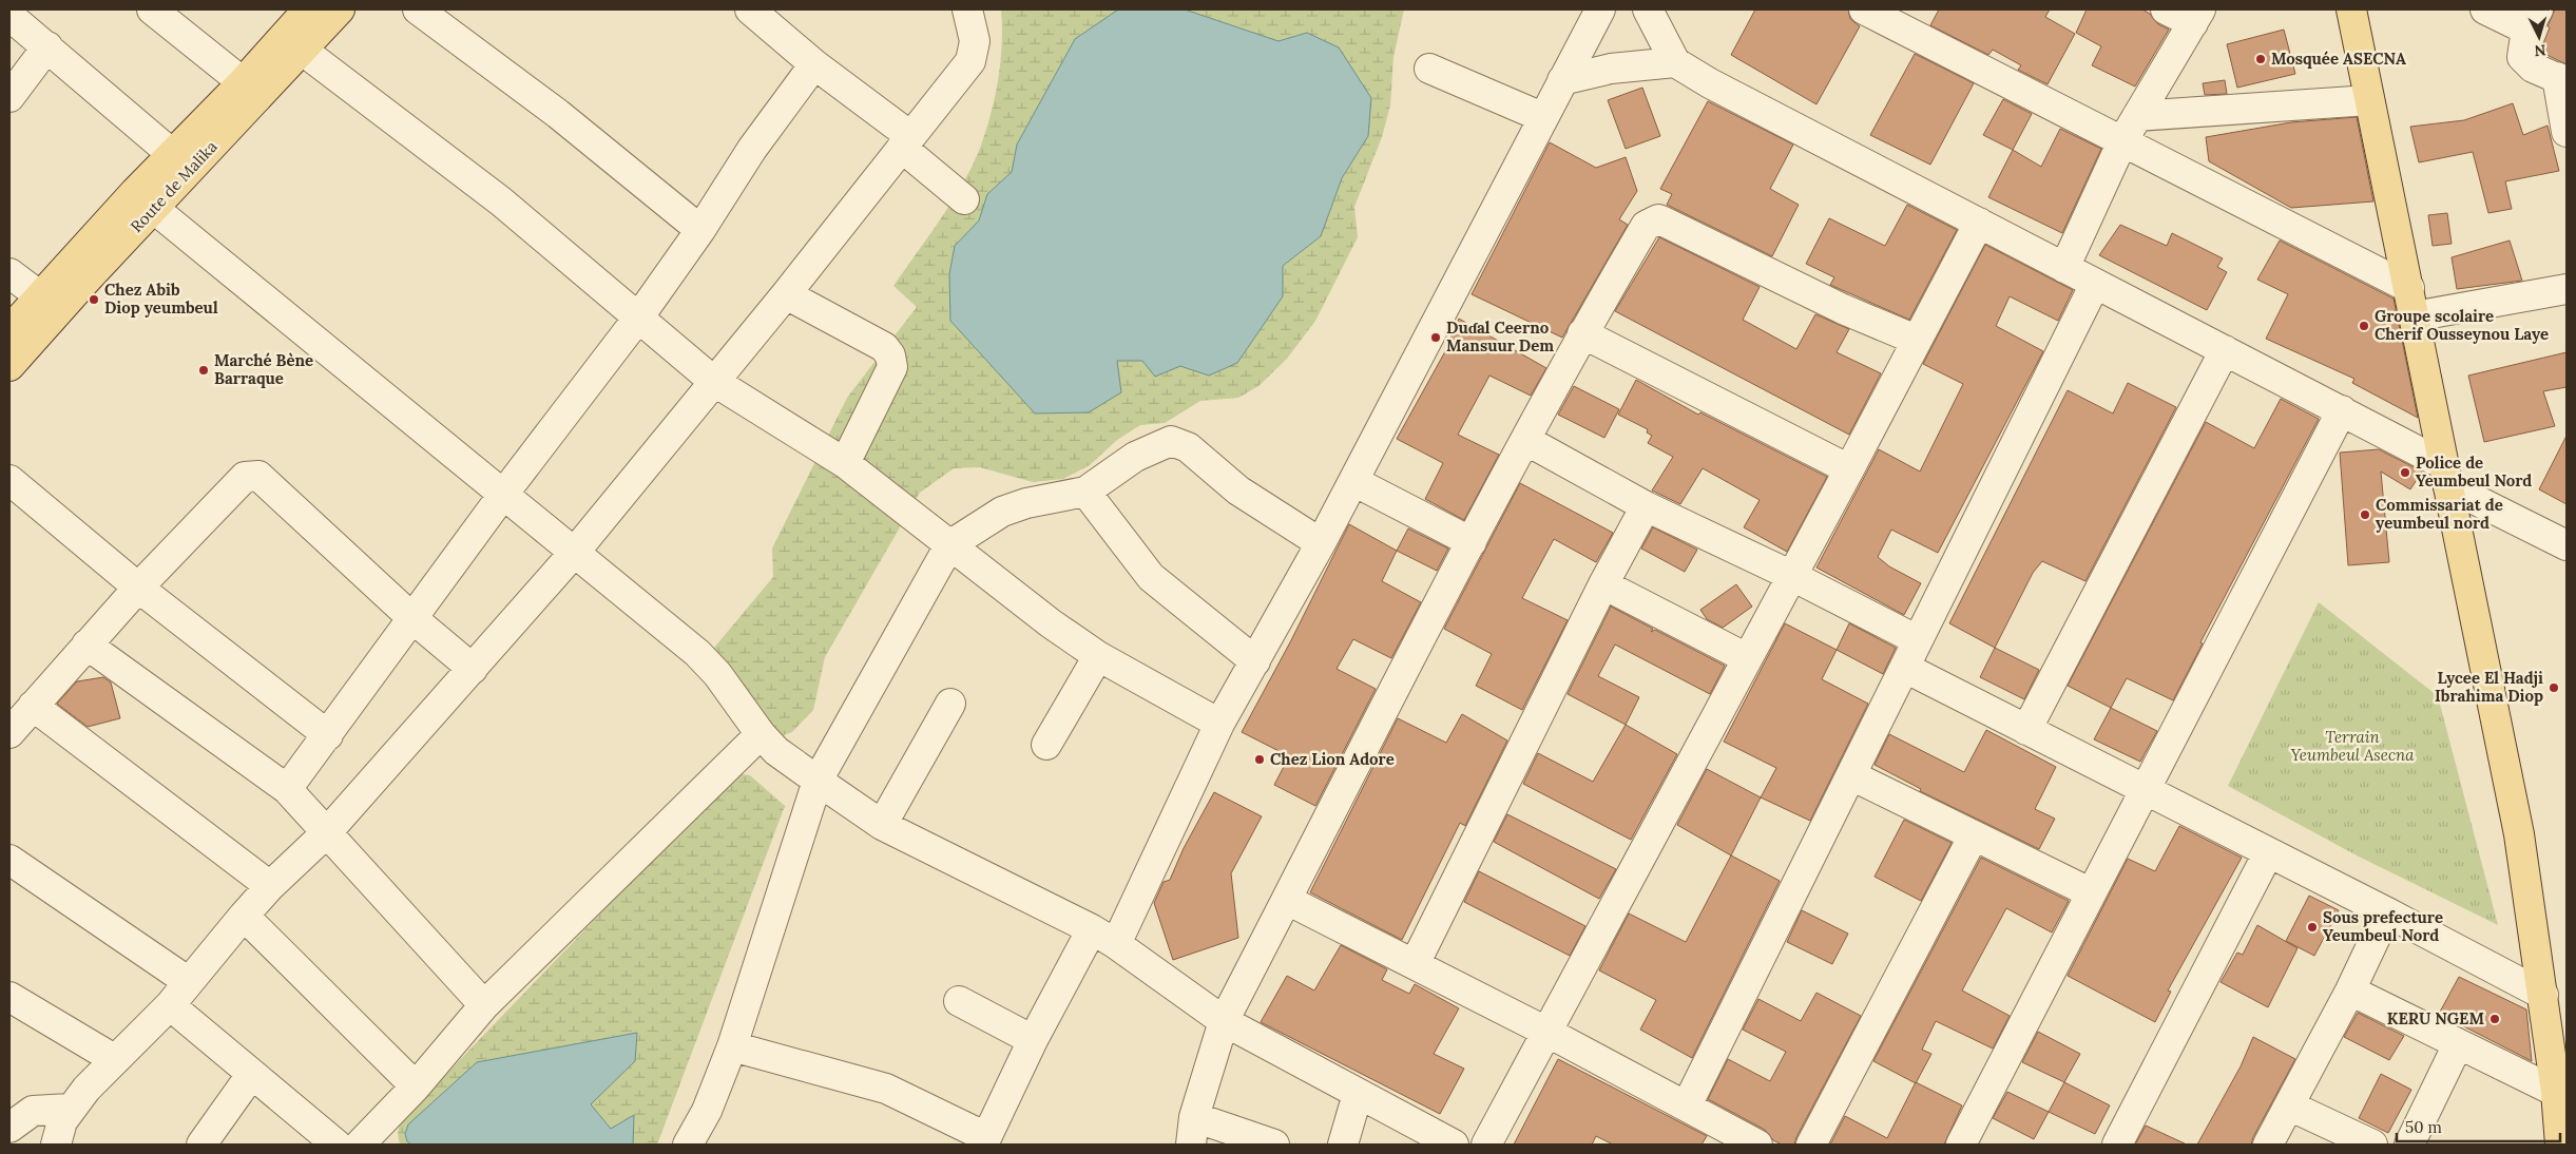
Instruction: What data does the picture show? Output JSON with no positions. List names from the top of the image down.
{
  "streets": {
    "main road": ["Route de Malika"]
  },
  "parks": ["Terrain Yeumbeul Asecna"],
  "places": [
    "Mosquée ASECNA",
    "Chez Abib Diop yeumbeul",
    "Groupe scolaire Cherif Ousseynou Laye",
    "Duɗal Ceerno Mansuur Dem",
    "Marché Bène Barraque",
    "Police de Yeumbeul Nord",
    "Commissariat de yeumbeul nord",
    "Lycee El Hadji Ibrahima Diop",
    "Chez Lion Adore",
    "Sous prefecture Yeumbeul Nord",
    "KERU NGEM"
  ],
  "scale_bar": "50 m",
  "north": "bottom"
}
